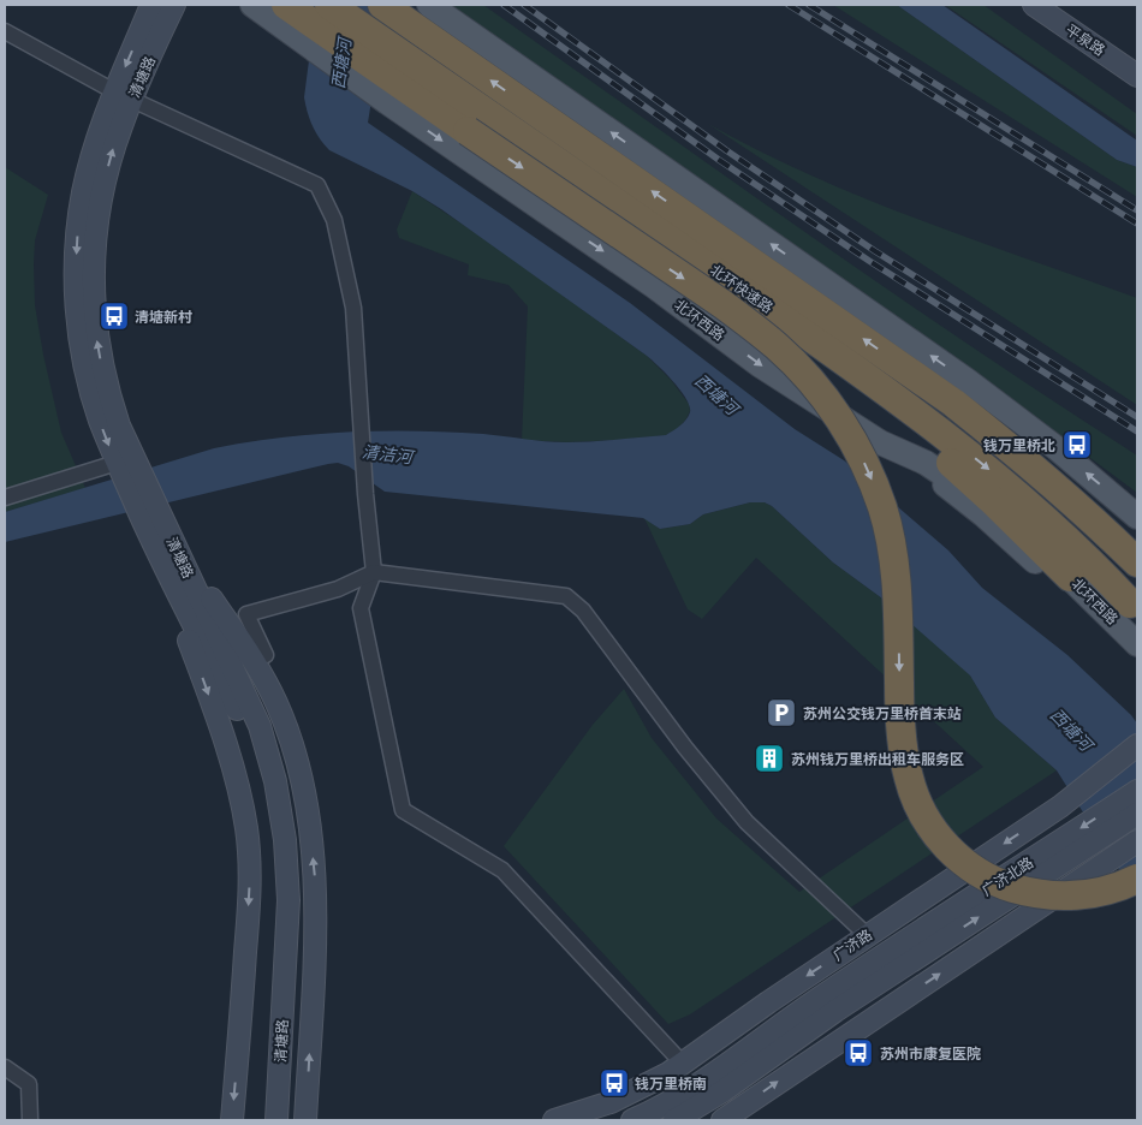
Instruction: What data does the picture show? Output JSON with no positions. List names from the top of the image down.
{
  "streets": {
    "highway": ["北环快速路"],
    "main road": [
      "平泉路",
      "清塘路",
      "北环西路",
      "广济北路",
      "广济路"
    ]
  },
  "crossings": [
    ["北环快速路", "北环西路"],
    ["广济北路", "广济路"]
  ],
  "water": ["西塘河", "清洁河"],
  "places": {
    "bus stop": [
      "清塘新村",
      "钱万里桥北",
      "苏州市康复医院",
      "钱万里桥南"
    ],
    "parking": ["苏州公交钱万里桥首末站"],
    "building": ["苏州钱万里桥出租车服务区"]
  }
}
